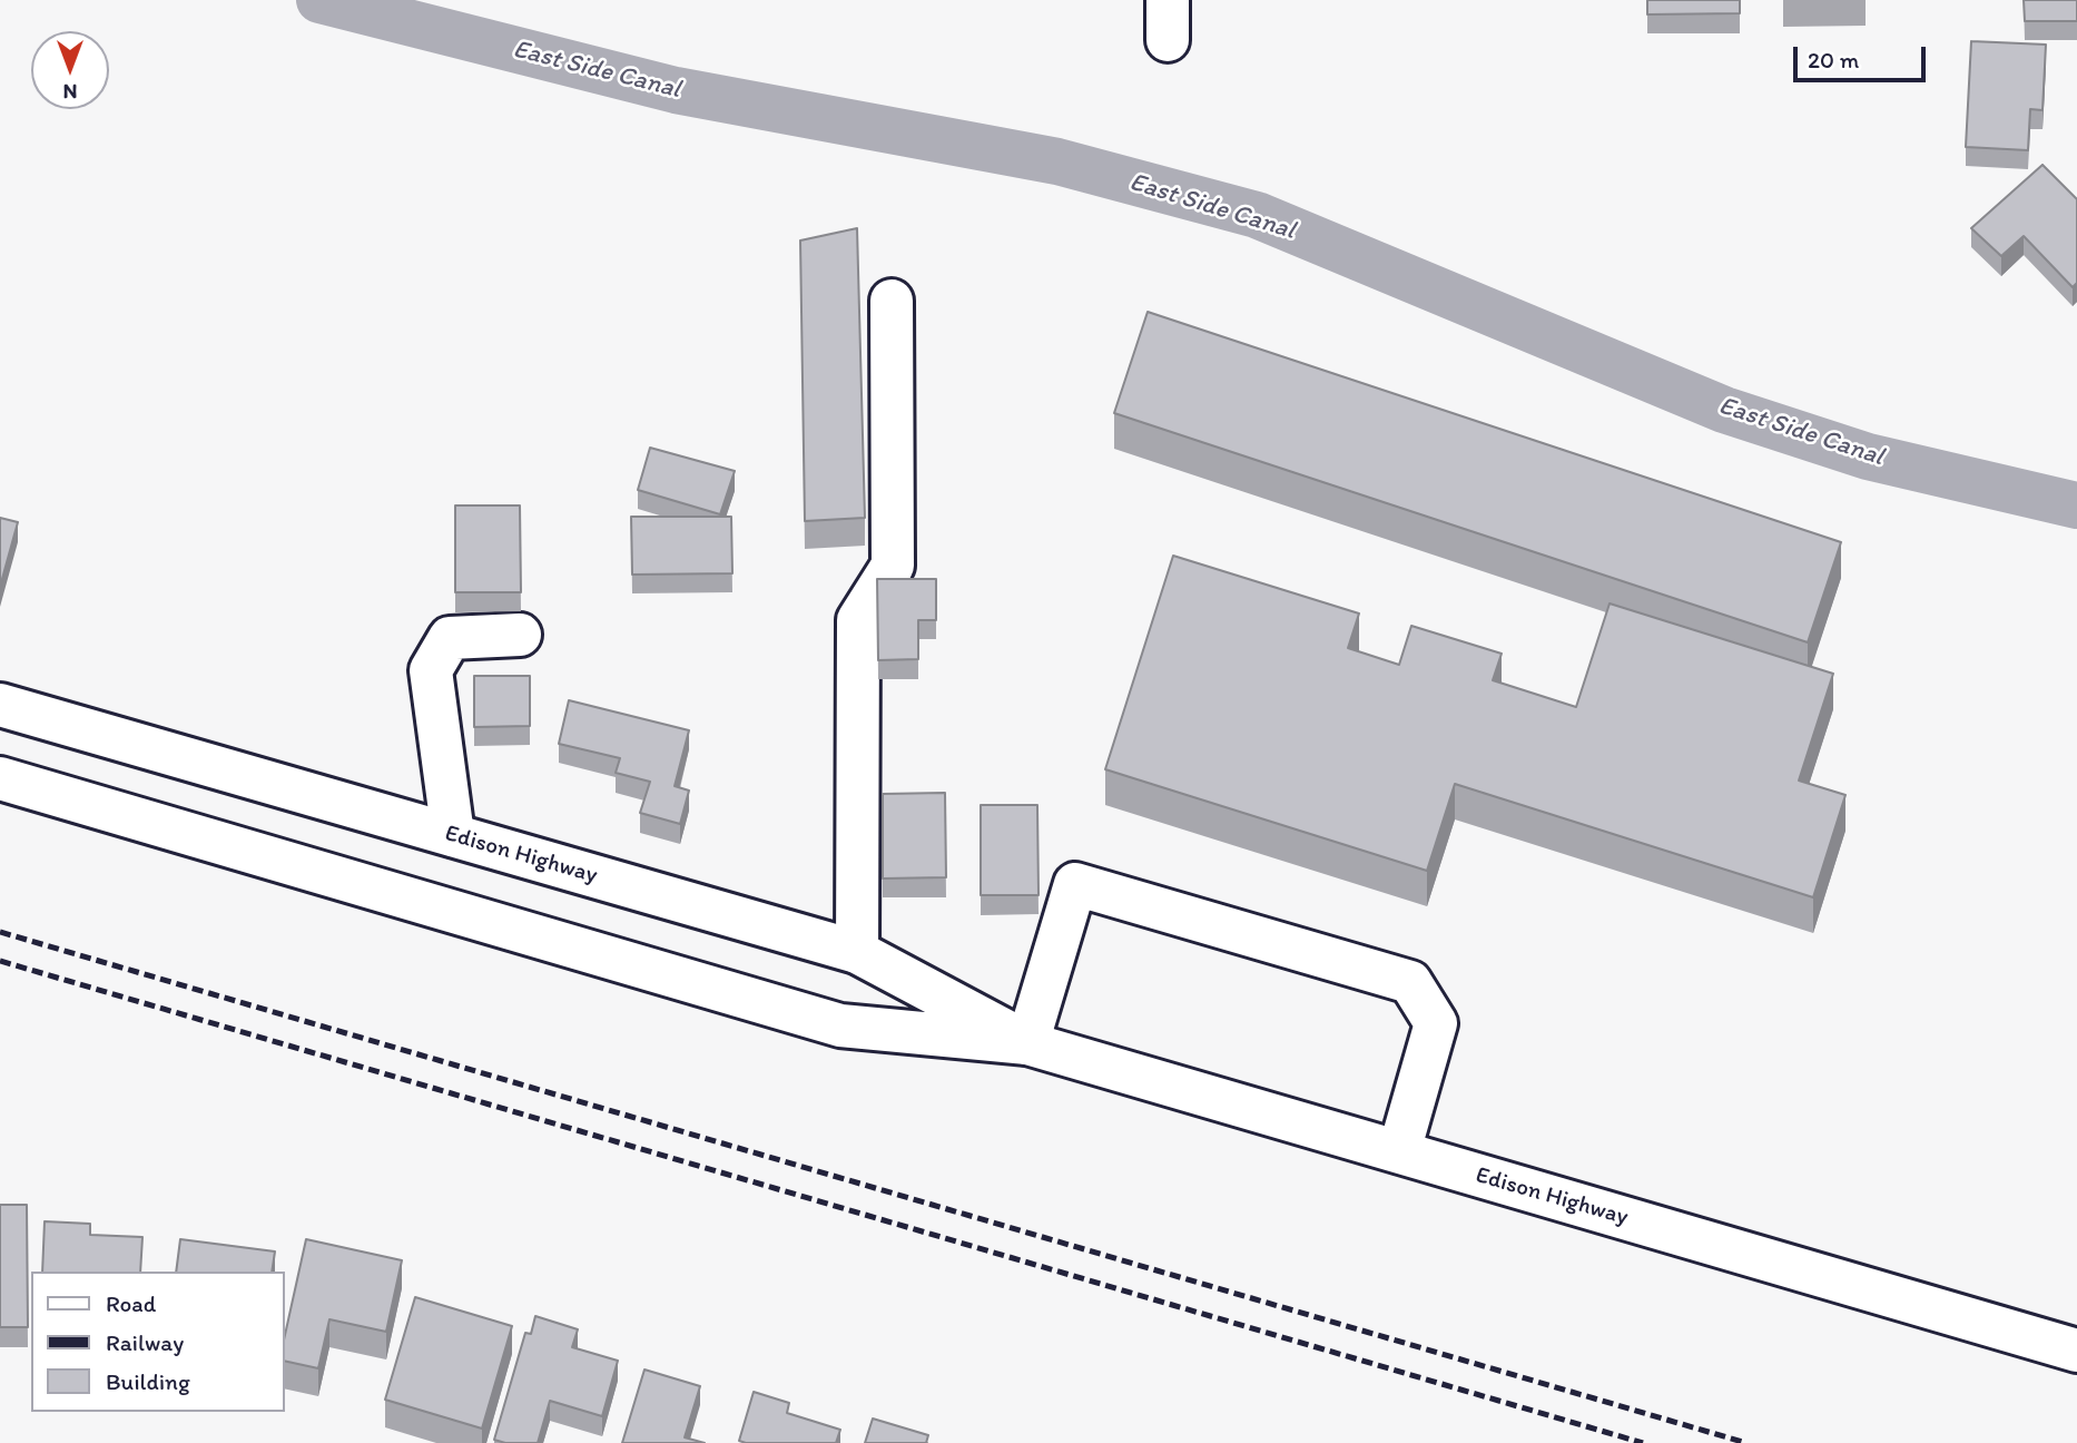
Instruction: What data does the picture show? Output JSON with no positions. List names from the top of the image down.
{
  "streets": {
    "main road": ["Edison Highway"]
  },
  "water": ["East Side Canal"],
  "legend": ["Road", "Railway", "Building"],
  "scale_bar": "20 m",
  "north": "bottom"
}
